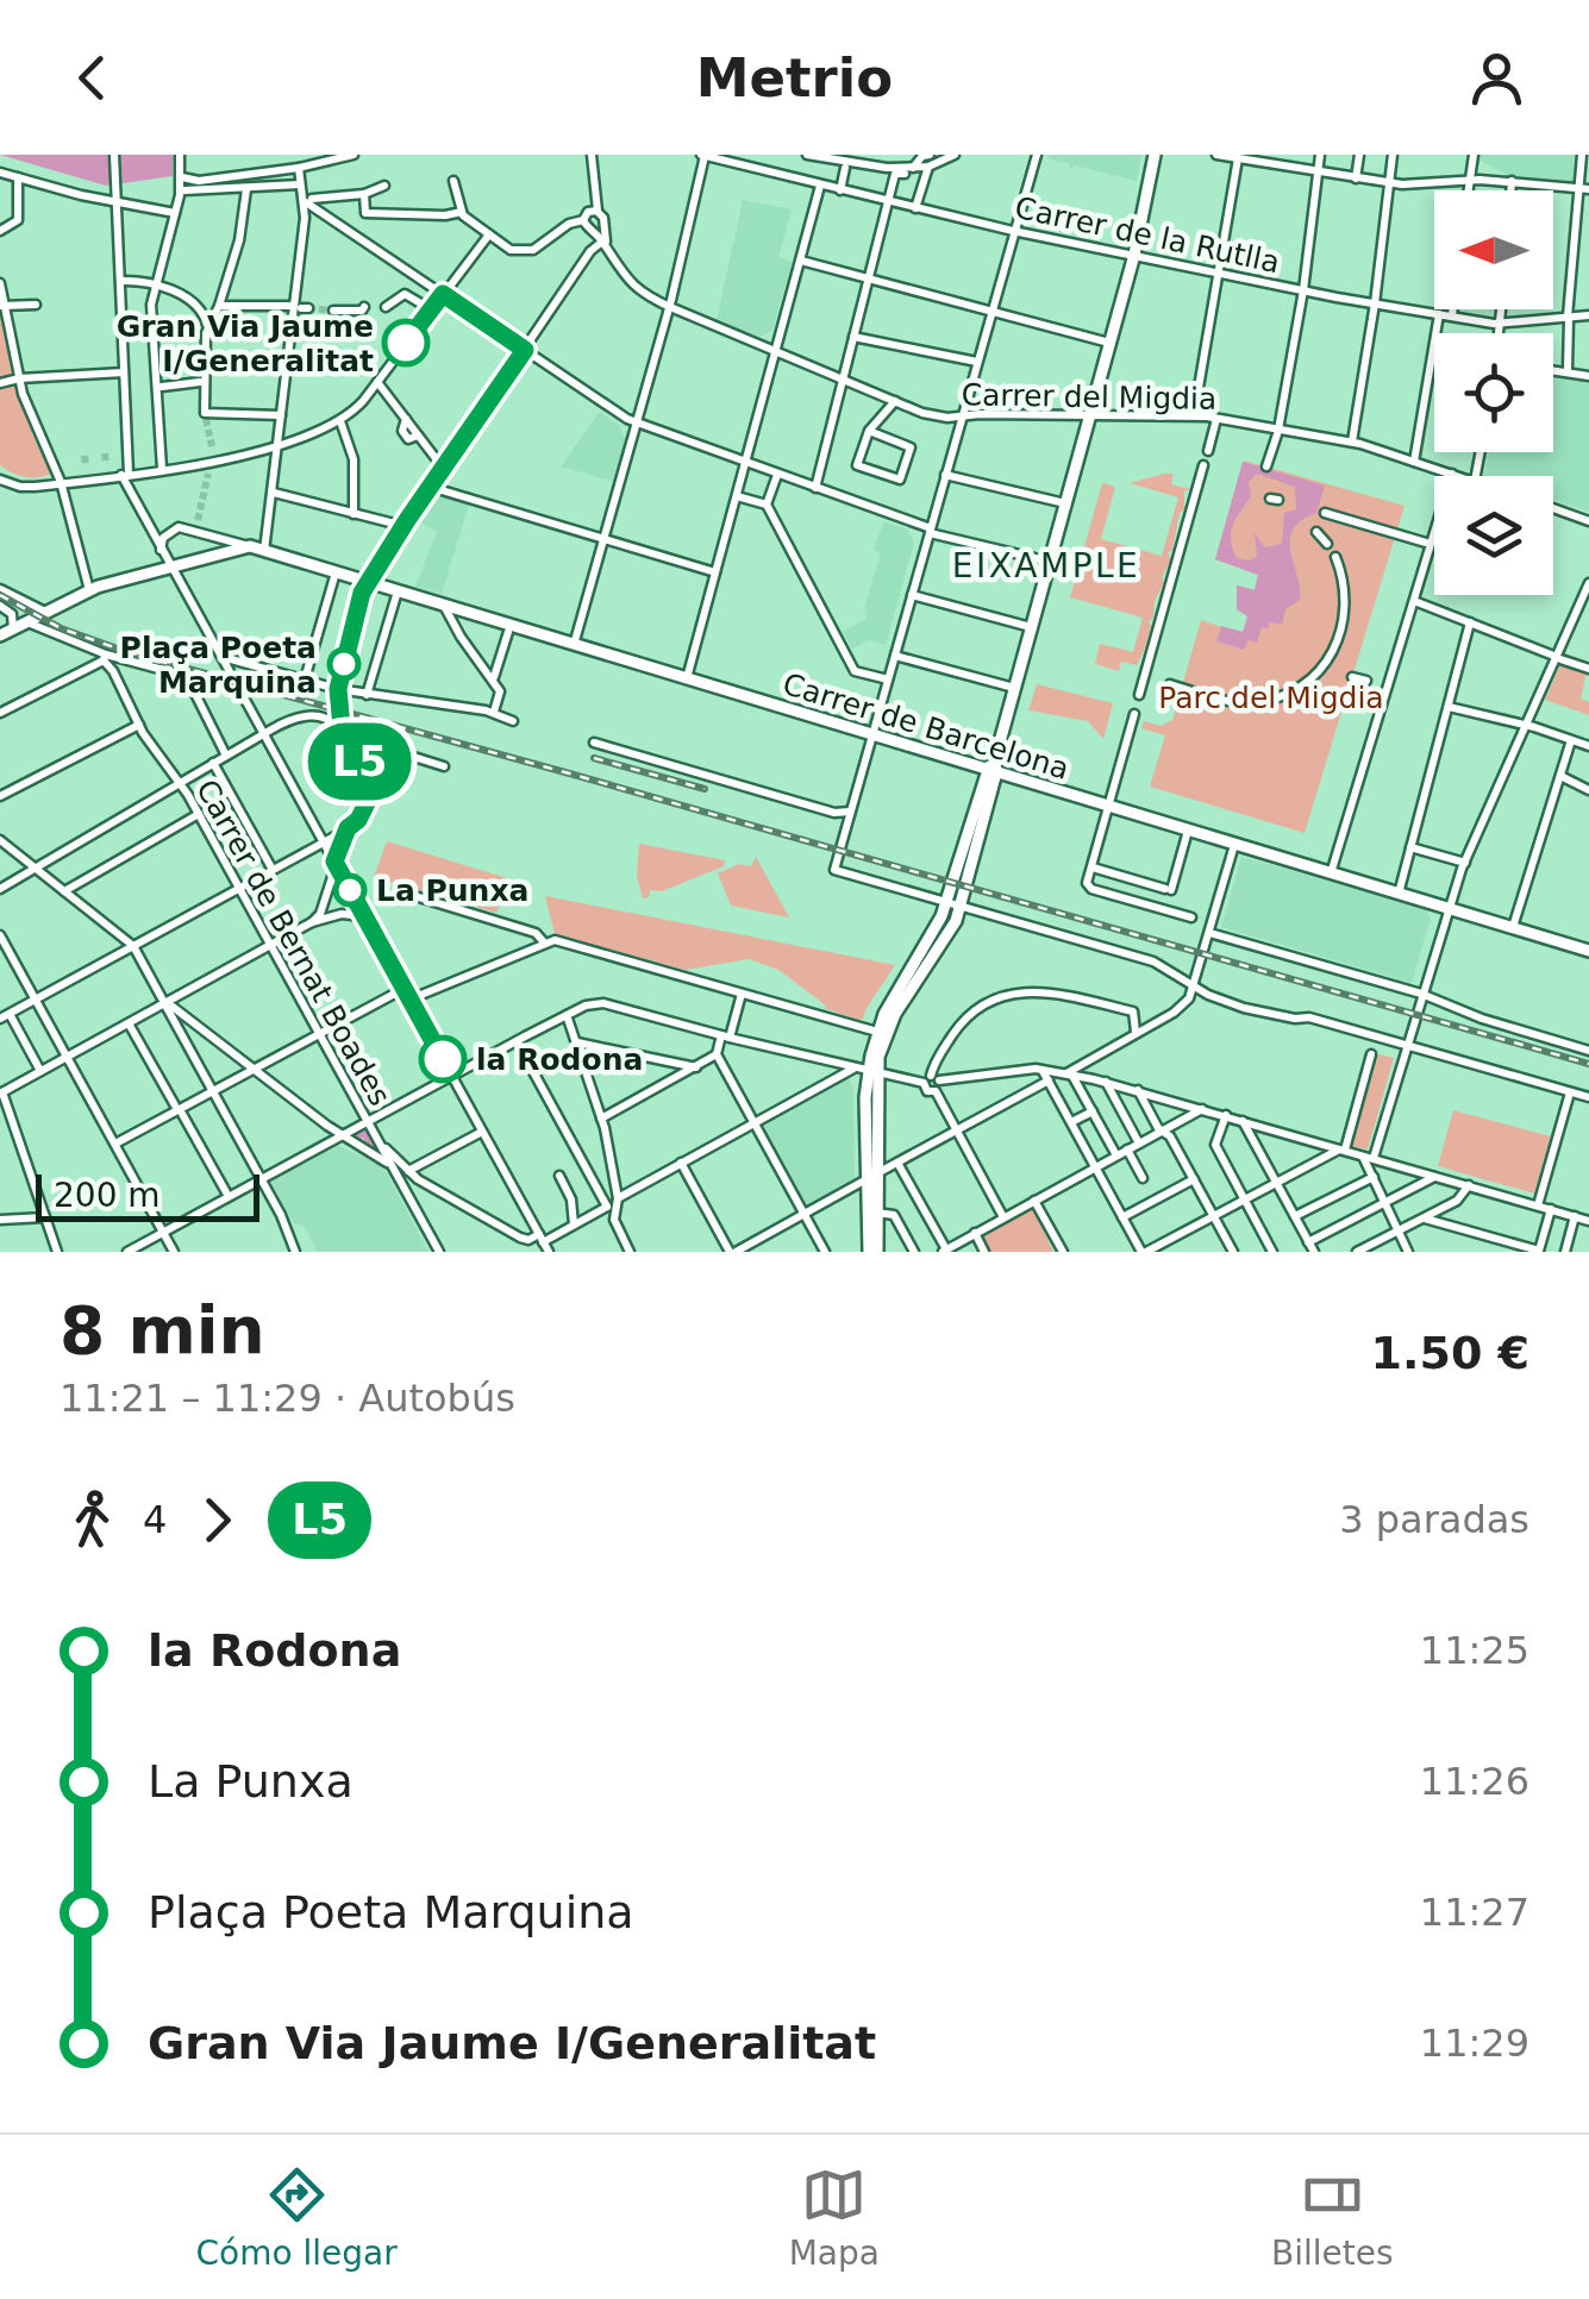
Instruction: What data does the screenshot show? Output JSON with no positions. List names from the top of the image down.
{
  "streets": {
    "main road": ["Carrer de Barcelona"],
    "street": ["Carrer de la Rutlla", "Carrer del Migdia", "Carrer de Bernat Boades"]
  },
  "districts": ["EIXAMPLE"],
  "parks": ["Parc del Migdia"],
  "places": [
    "Gran Via Jaume I/Generalitat",
    "Plaça Poeta Marquina",
    "La Punxa",
    "la Rodona"
  ],
  "lines": ["bus line L5"],
  "scale_bar": "200 m",
  "north": "left",
  "page": {
    "header": "Metrio",
    "on_map": "L5",
    "scale": "200 m",
    "heading": ["8 min", "11:21 – 11:29 · Autobús", "1.50 €"],
    "legs": ["4", "L5", "3 paradas"],
    "list": [
      {
        "name": "la Rodona",
        "value": "11:25"
      },
      {
        "name": "La Punxa",
        "value": "11:26"
      },
      {
        "name": "Plaça Poeta Marquina",
        "value": "11:27"
      },
      {
        "name": "Gran Via Jaume I/Generalitat",
        "value": "11:29"
      }
    ],
    "tabs": ["Cómo llegar", "Mapa", "Billetes"]
  }
}
